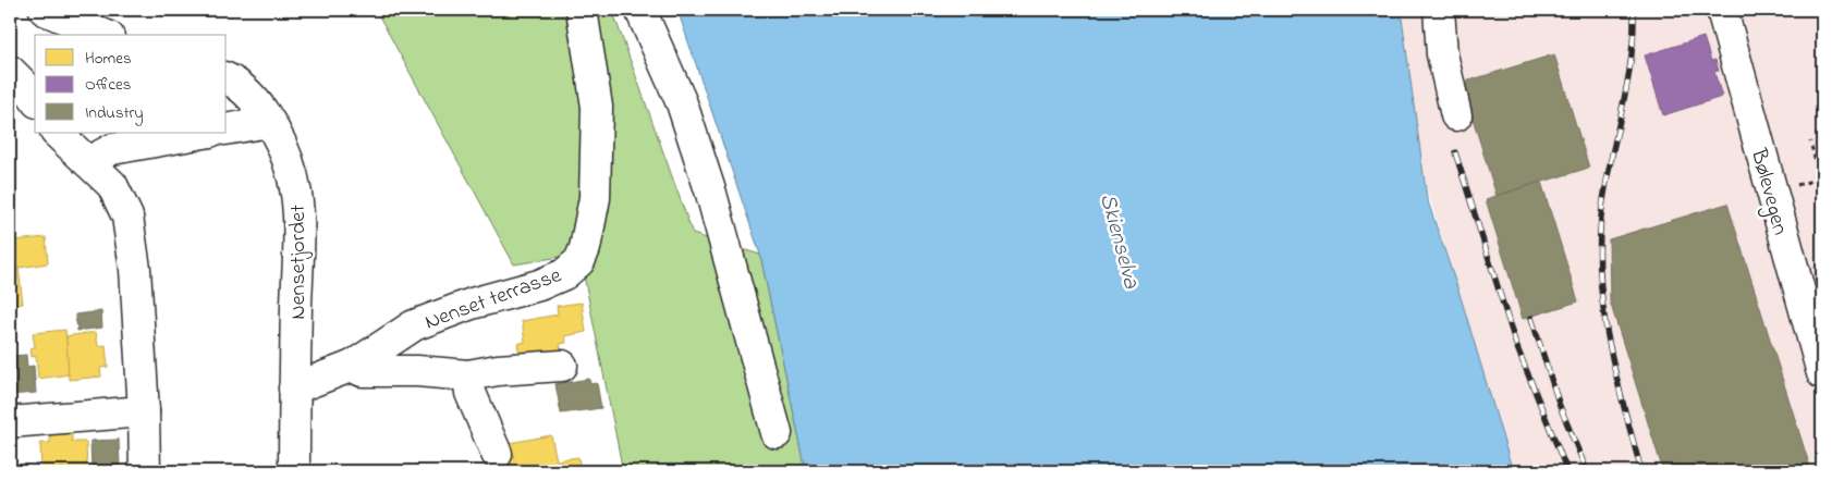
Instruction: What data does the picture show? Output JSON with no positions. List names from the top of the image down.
{
  "streets": {
    "street": ["Bølevegen", "Nensetjordet", "Nenset terrasse"]
  },
  "crossings": [
    ["Nensetjordet", "Nenset terrasse"]
  ],
  "water": ["Skienselva"],
  "legend": ["Homes", "Offices", "Industry"]
}
